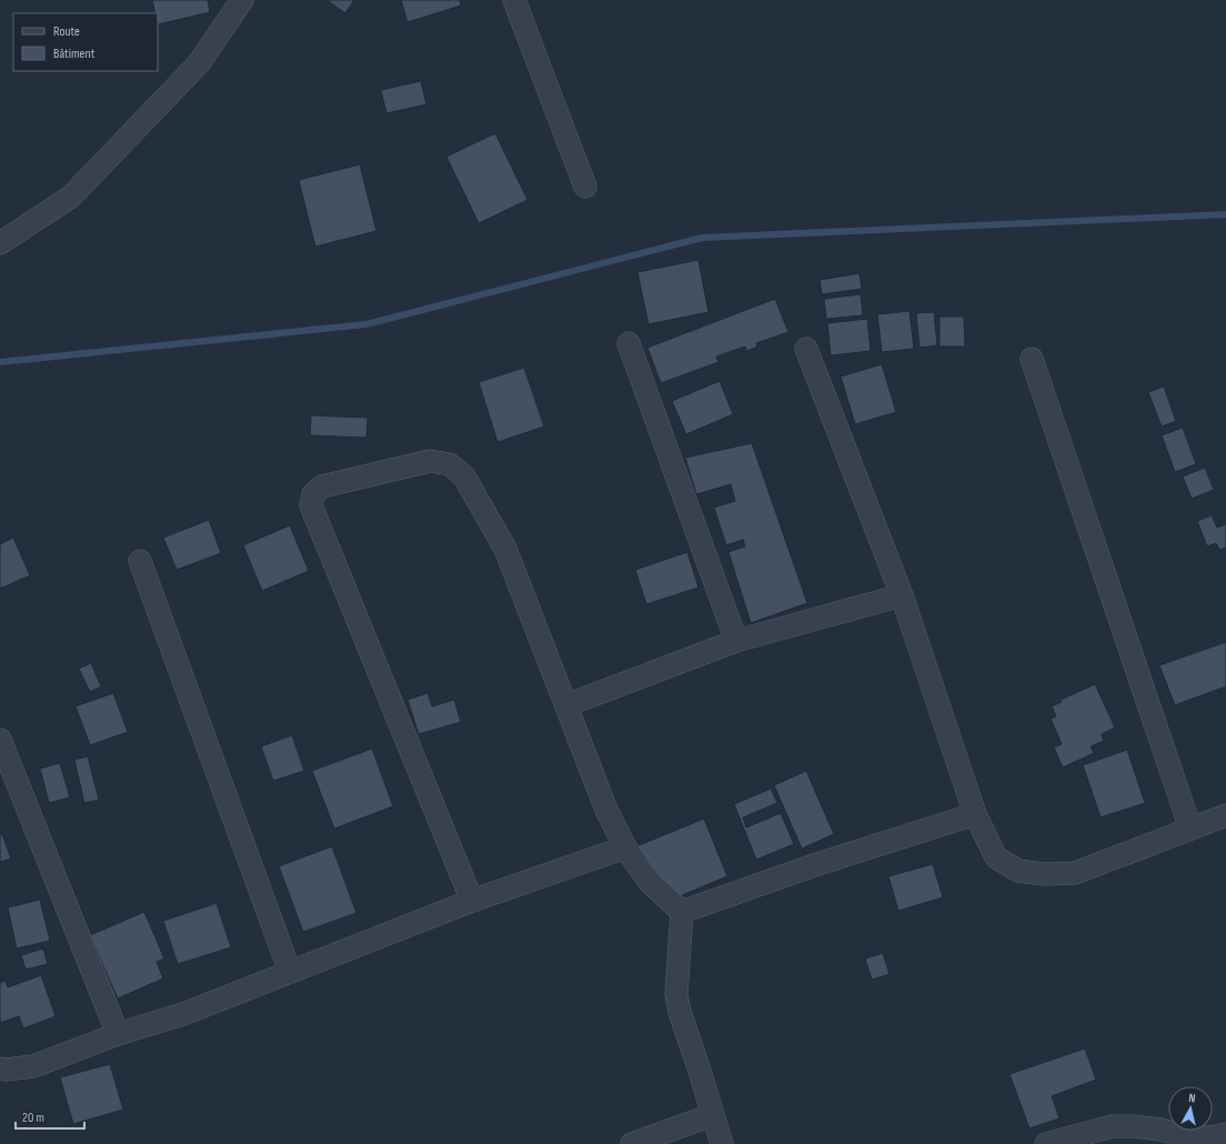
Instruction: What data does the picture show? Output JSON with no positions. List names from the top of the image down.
{
  "legend": ["Route", "Bâtiment"],
  "scale_bar": "20 m",
  "north": "top"
}
